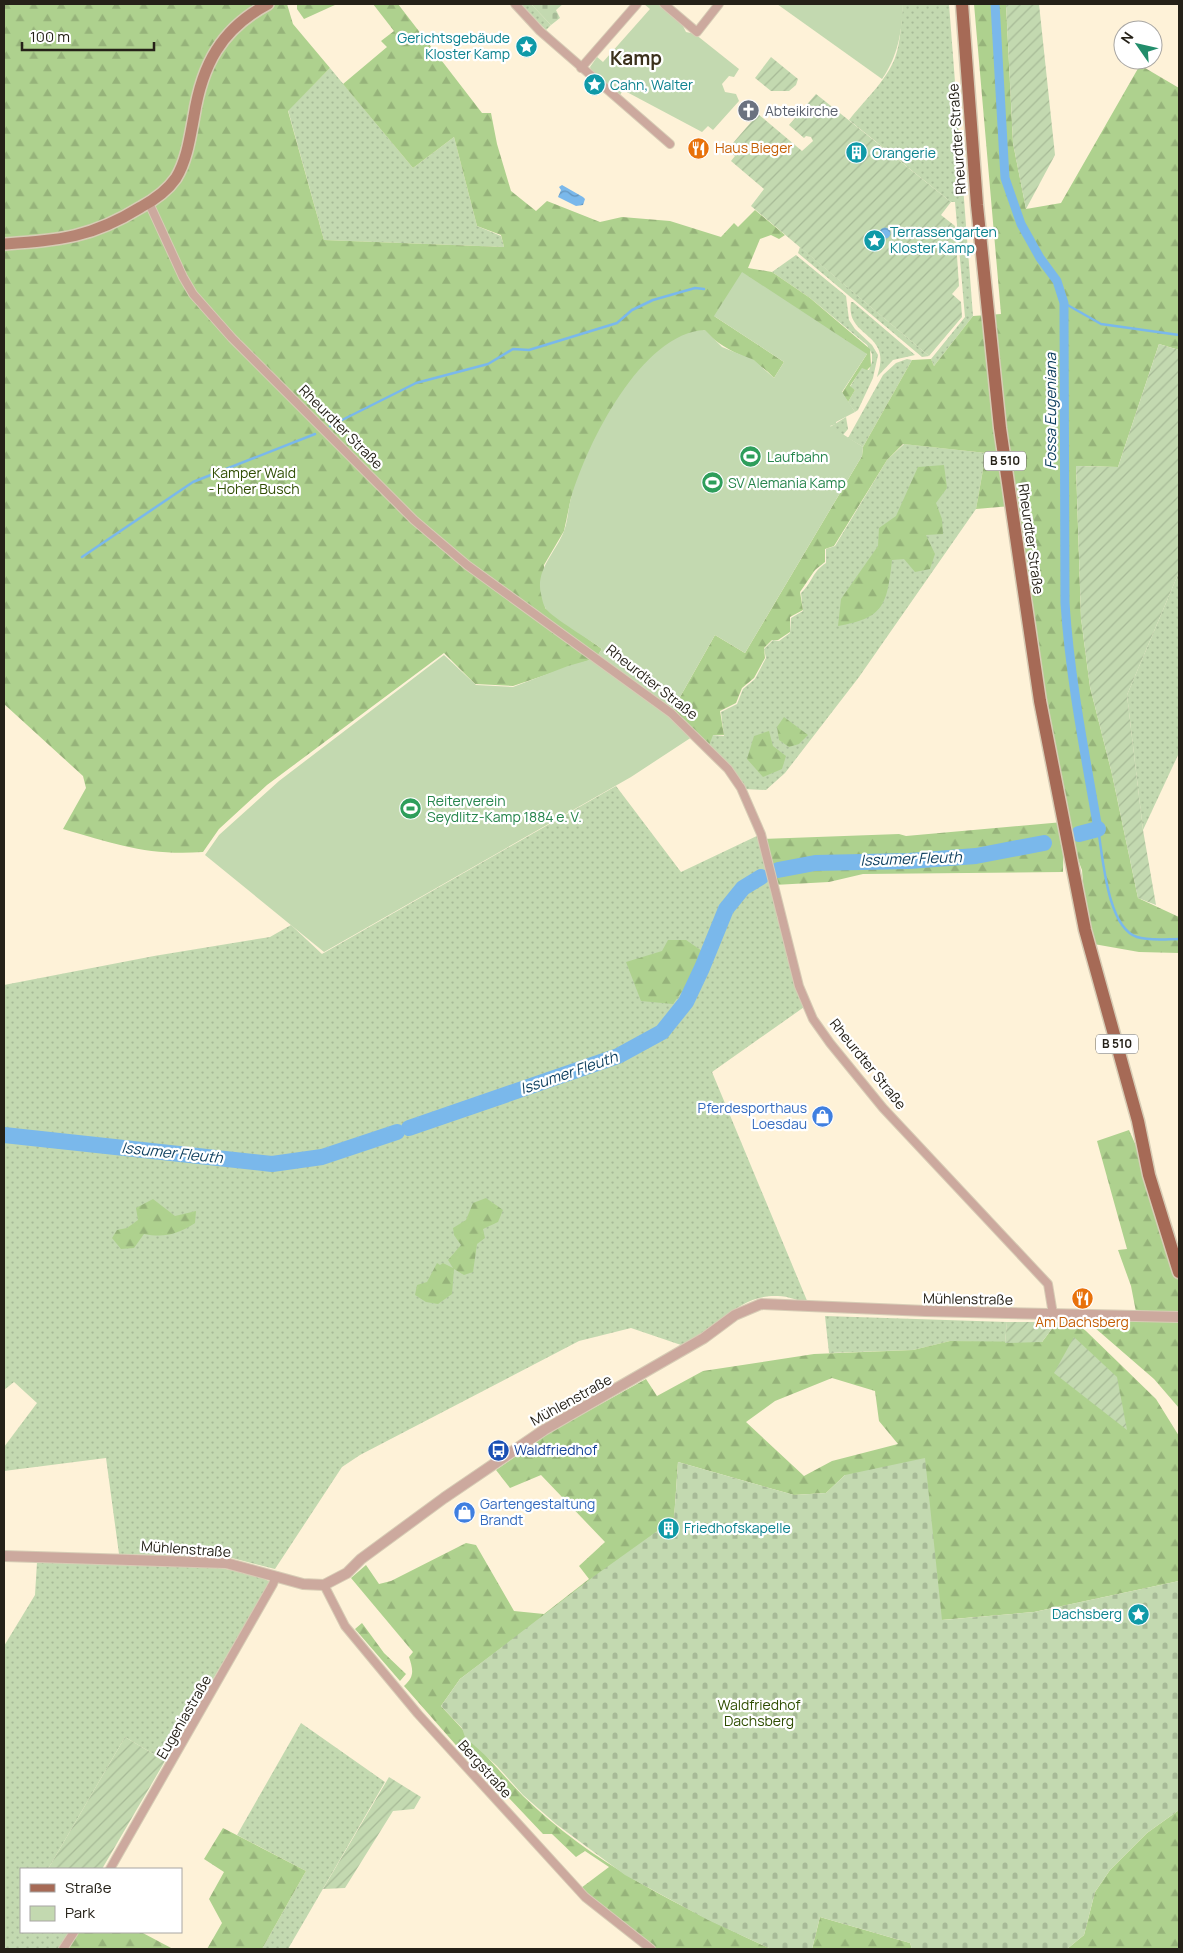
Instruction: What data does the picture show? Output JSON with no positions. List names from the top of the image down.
{
  "streets": {
    "main road": ["Rheurdter Straße", "B 510"],
    "street": ["Mühlenstraße", "Eugeniastraße", "Bergstraße"]
  },
  "crossings": [
    ["Rheurdter Straße", "Mühlenstraße"],
    ["Mühlenstraße", "Eugeniastraße"],
    ["Mühlenstraße", "Bergstraße"]
  ],
  "districts": ["Kamp"],
  "water": ["Fossa Eugeniana", "Issumer Fleuth"],
  "parks": ["Kamper Wald - Hoher Busch", "Waldfriedhof Dachsberg"],
  "places": {
    "place": [
      "Gerichtsgebäude Kloster Kamp",
      "Cahn, Walter",
      "Terrassengarten Kloster Kamp",
      "Dachsberg"
    ],
    "church": ["Abteikirche"],
    "restaurant": ["Haus Bieger", "Am Dachsberg"],
    "building": ["Orangerie", "Friedhofskapelle"],
    "sports": ["Laufbahn", "SV Alemania Kamp", "Reiterverein Seydlitz-Kamp 1884 e. V."],
    "shop": ["Pferdesporthaus Loesdau", "Gartengestaltung Brandt"],
    "bus stop": ["Waldfriedhof"]
  },
  "legend": ["Straße", "Park"],
  "scale_bar": "100 m",
  "north": "top left"
}
